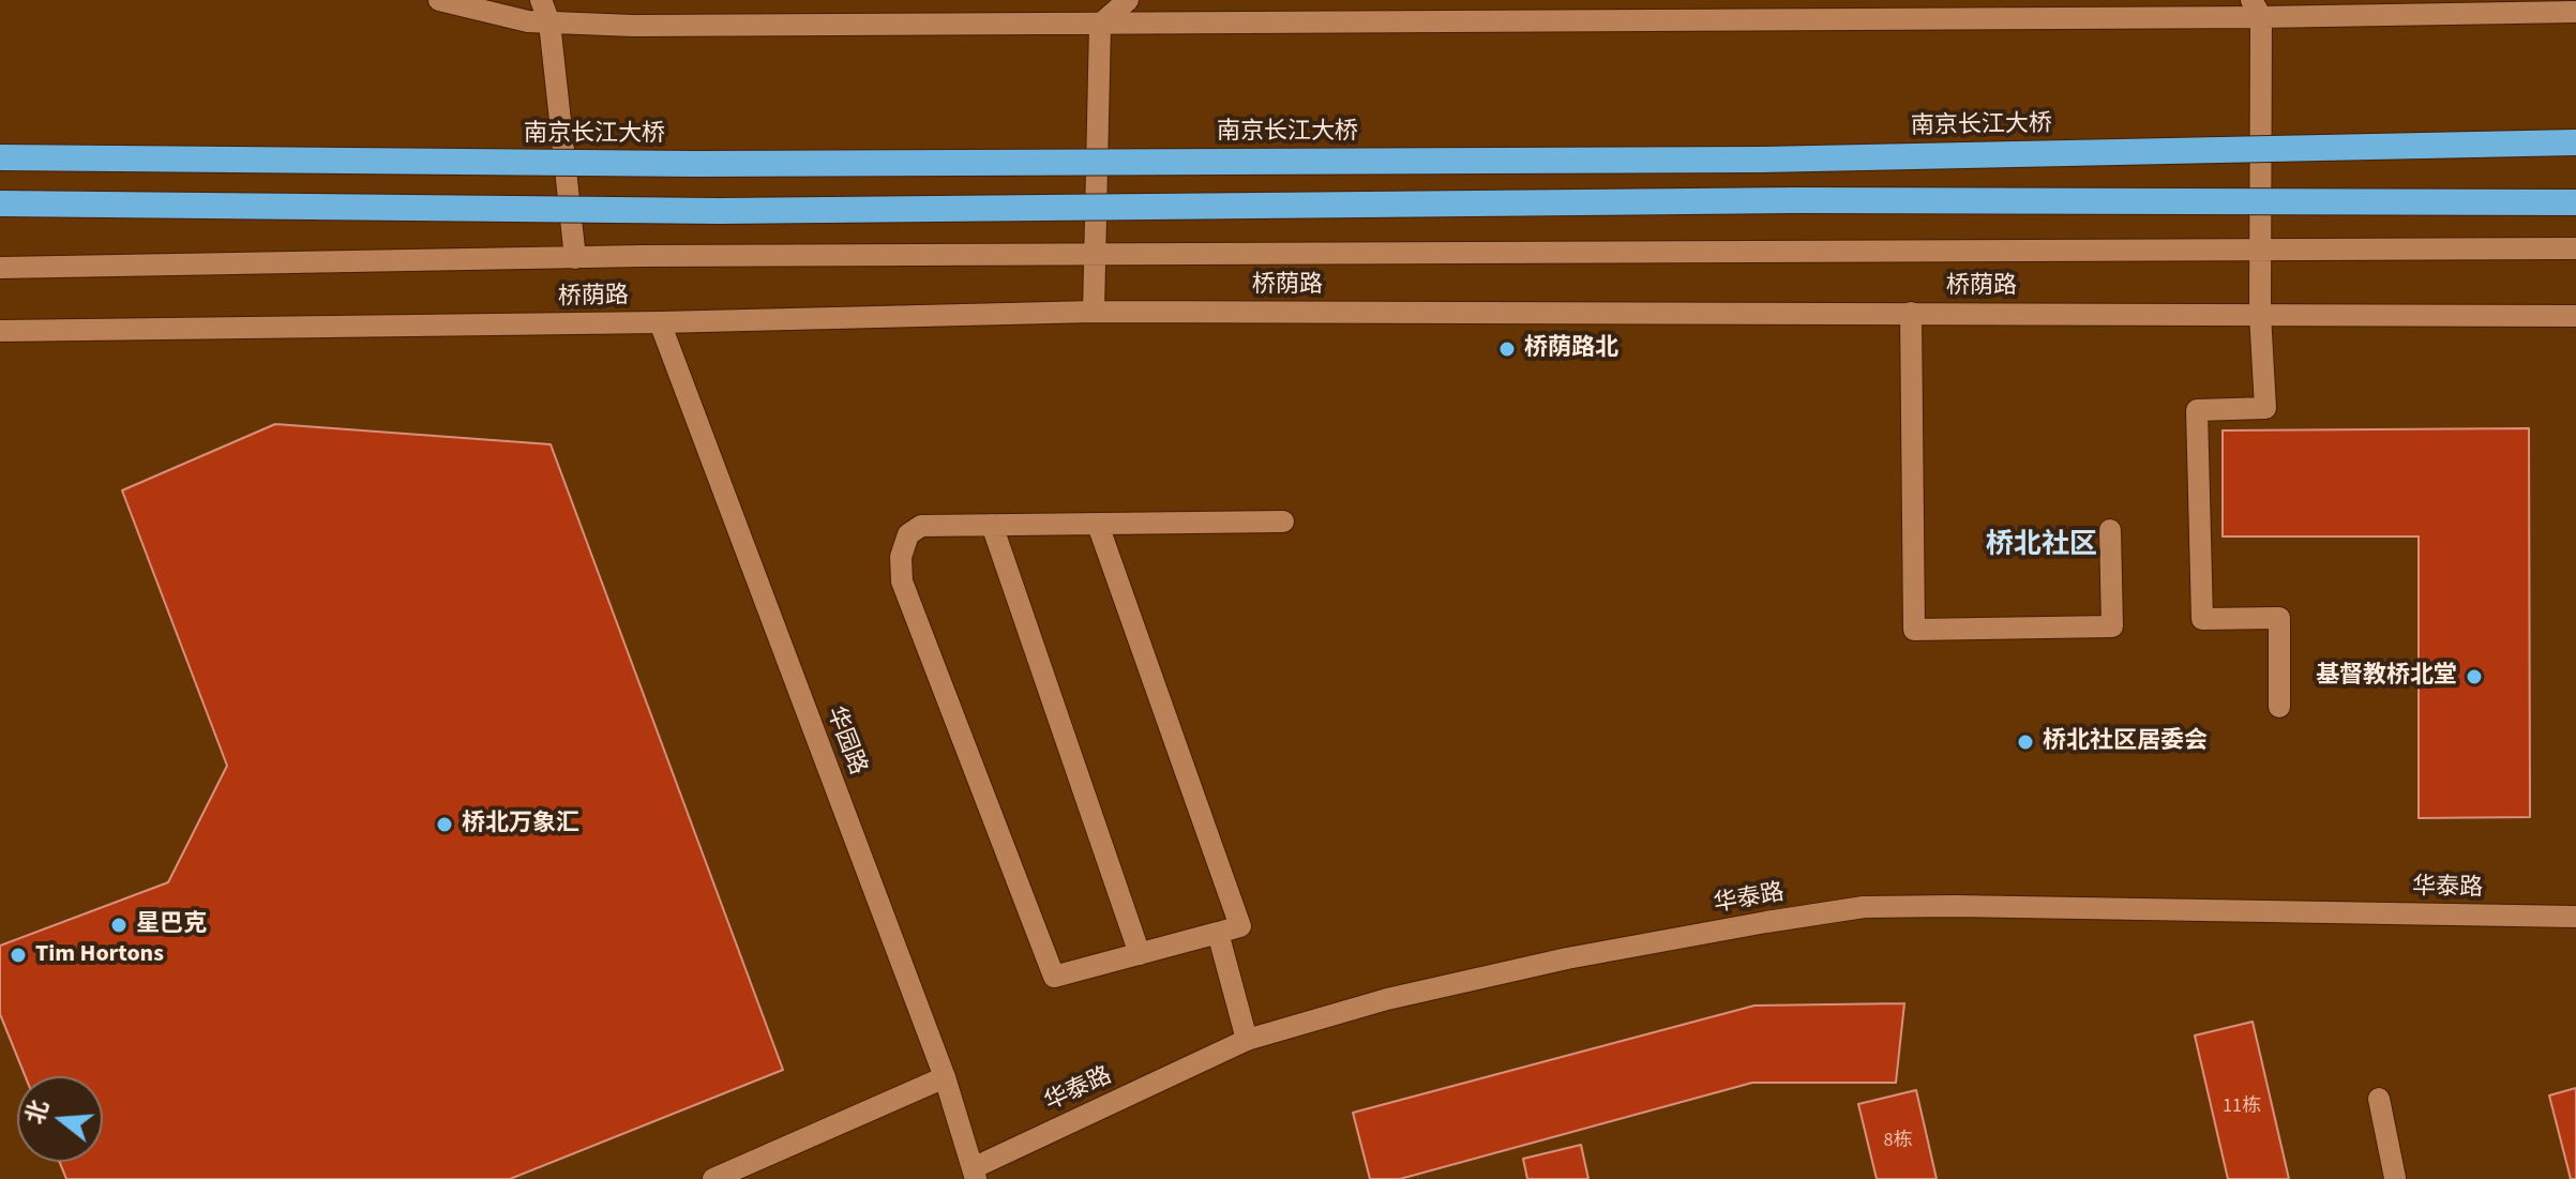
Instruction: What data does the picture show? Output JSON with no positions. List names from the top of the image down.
{
  "streets": {
    "highway": ["南京长江大桥"],
    "street": ["桥荫路", "华园路", "华泰路"]
  },
  "crossings": [
    ["桥荫路", "华园路"],
    ["华园路", "华泰路"]
  ],
  "districts": ["桥北社区"],
  "places": [
    "桥荫路北",
    "基督教桥北堂",
    "桥北社区居委会",
    "桥北万象汇",
    "星巴克",
    "Tim Hortons"
  ],
  "house_numbers": ["11栋", "8栋"],
  "north": "left"
}
